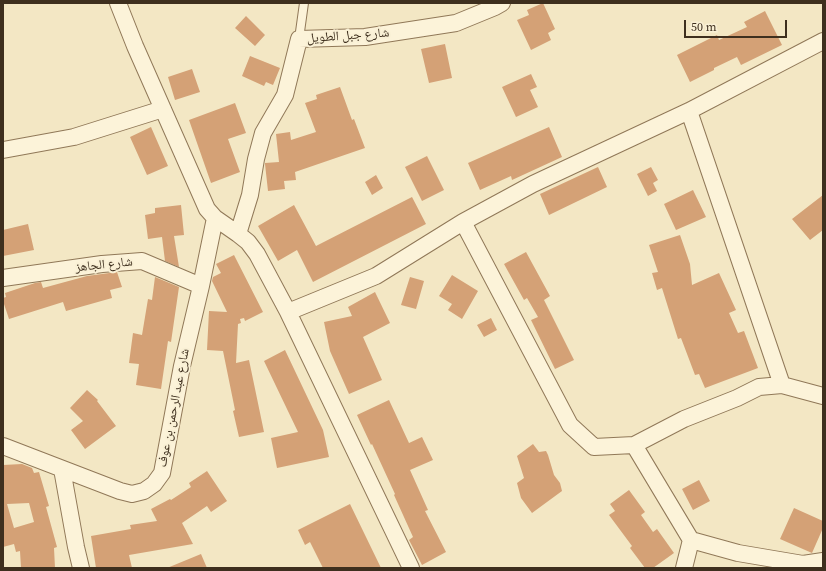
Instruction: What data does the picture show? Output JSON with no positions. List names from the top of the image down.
{
  "streets": {
    "street": ["شارع جبل الطويل", "شارع الجاهز", "شارع عبد الرحمن بن عوف"]
  },
  "crossings": [
    ["شارع الجاهز", "شارع عبد الرحمن بن عوف"]
  ],
  "scale_bar": "50 m"
}
